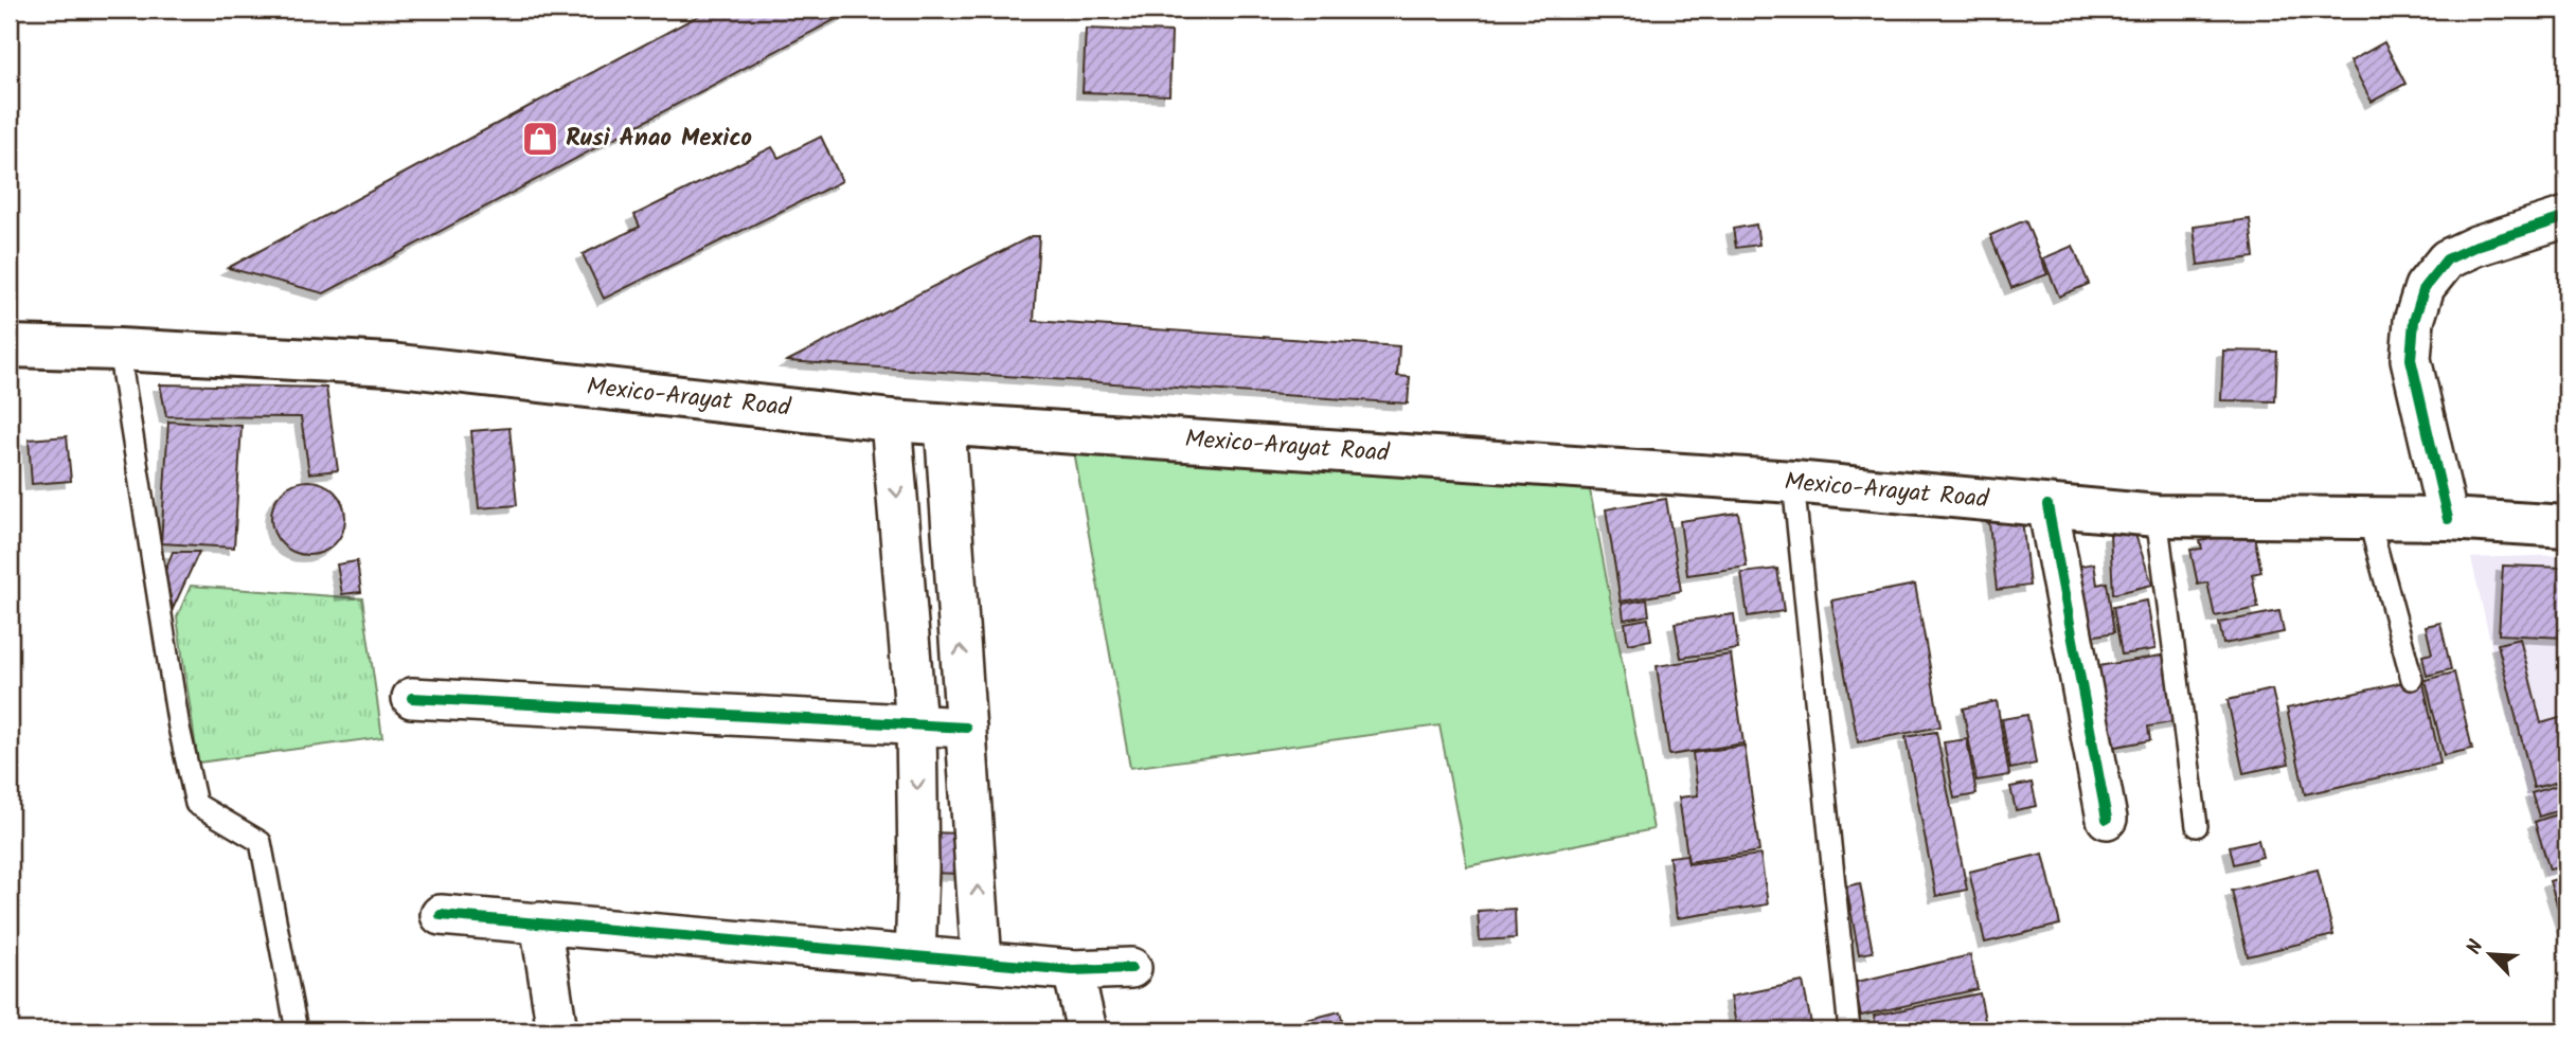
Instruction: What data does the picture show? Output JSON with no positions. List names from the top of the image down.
{
  "streets": {
    "main road": ["Mexico-Arayat Road"]
  },
  "places": {
    "shop": ["Rusi Anao Mexico"]
  },
  "north": "top left"
}
